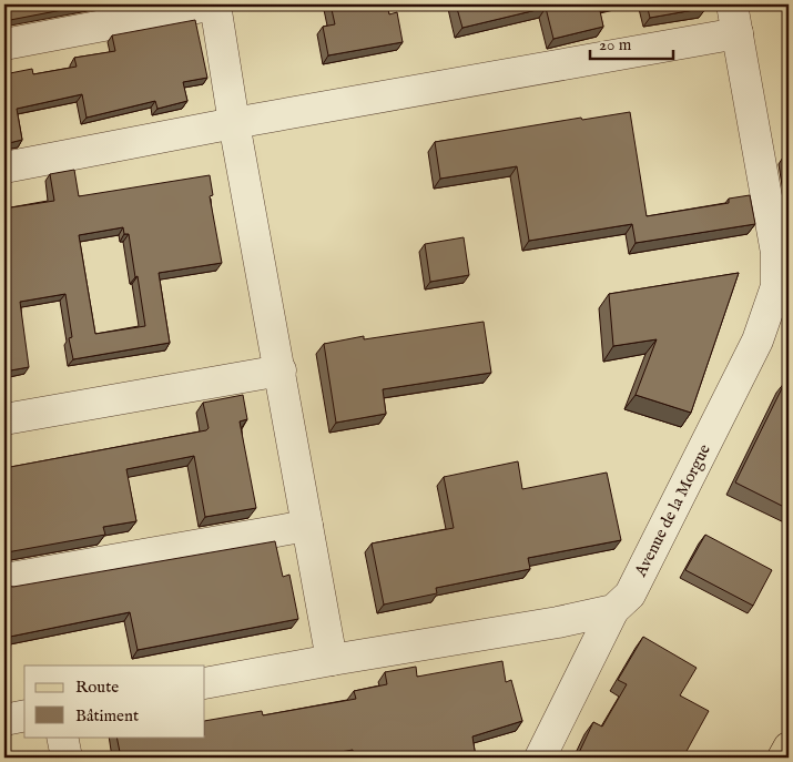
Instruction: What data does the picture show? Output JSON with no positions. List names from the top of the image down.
{
  "streets": {
    "street": ["Avenue de la Morgue"]
  },
  "legend": ["Route", "Bâtiment"],
  "scale_bar": "20 m"
}
